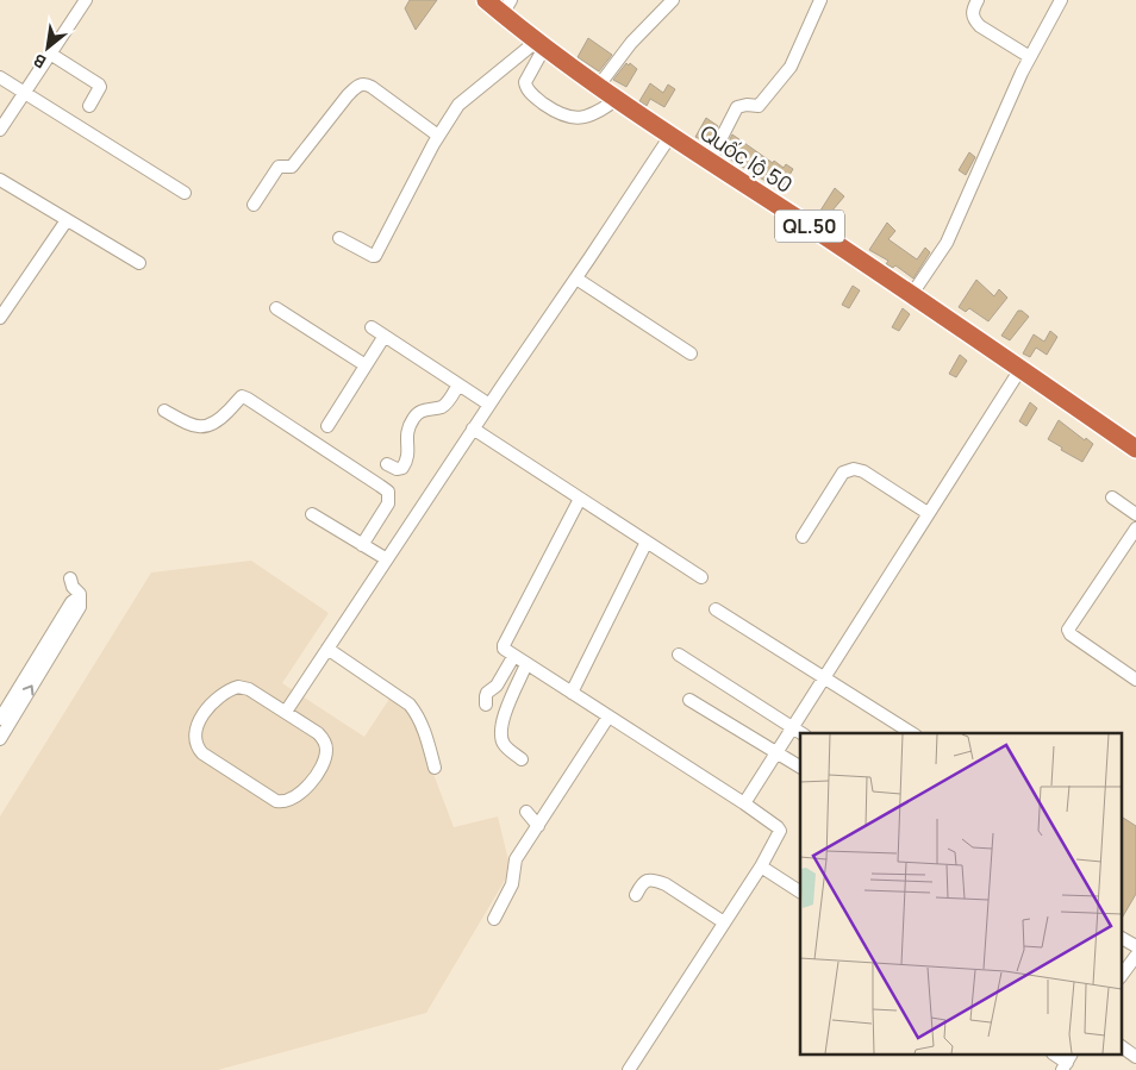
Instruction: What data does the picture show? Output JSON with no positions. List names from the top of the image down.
{
  "streets": {
    "highway": ["Quốc lộ 50", "QL.50"]
  },
  "north": "bottom left"
}
